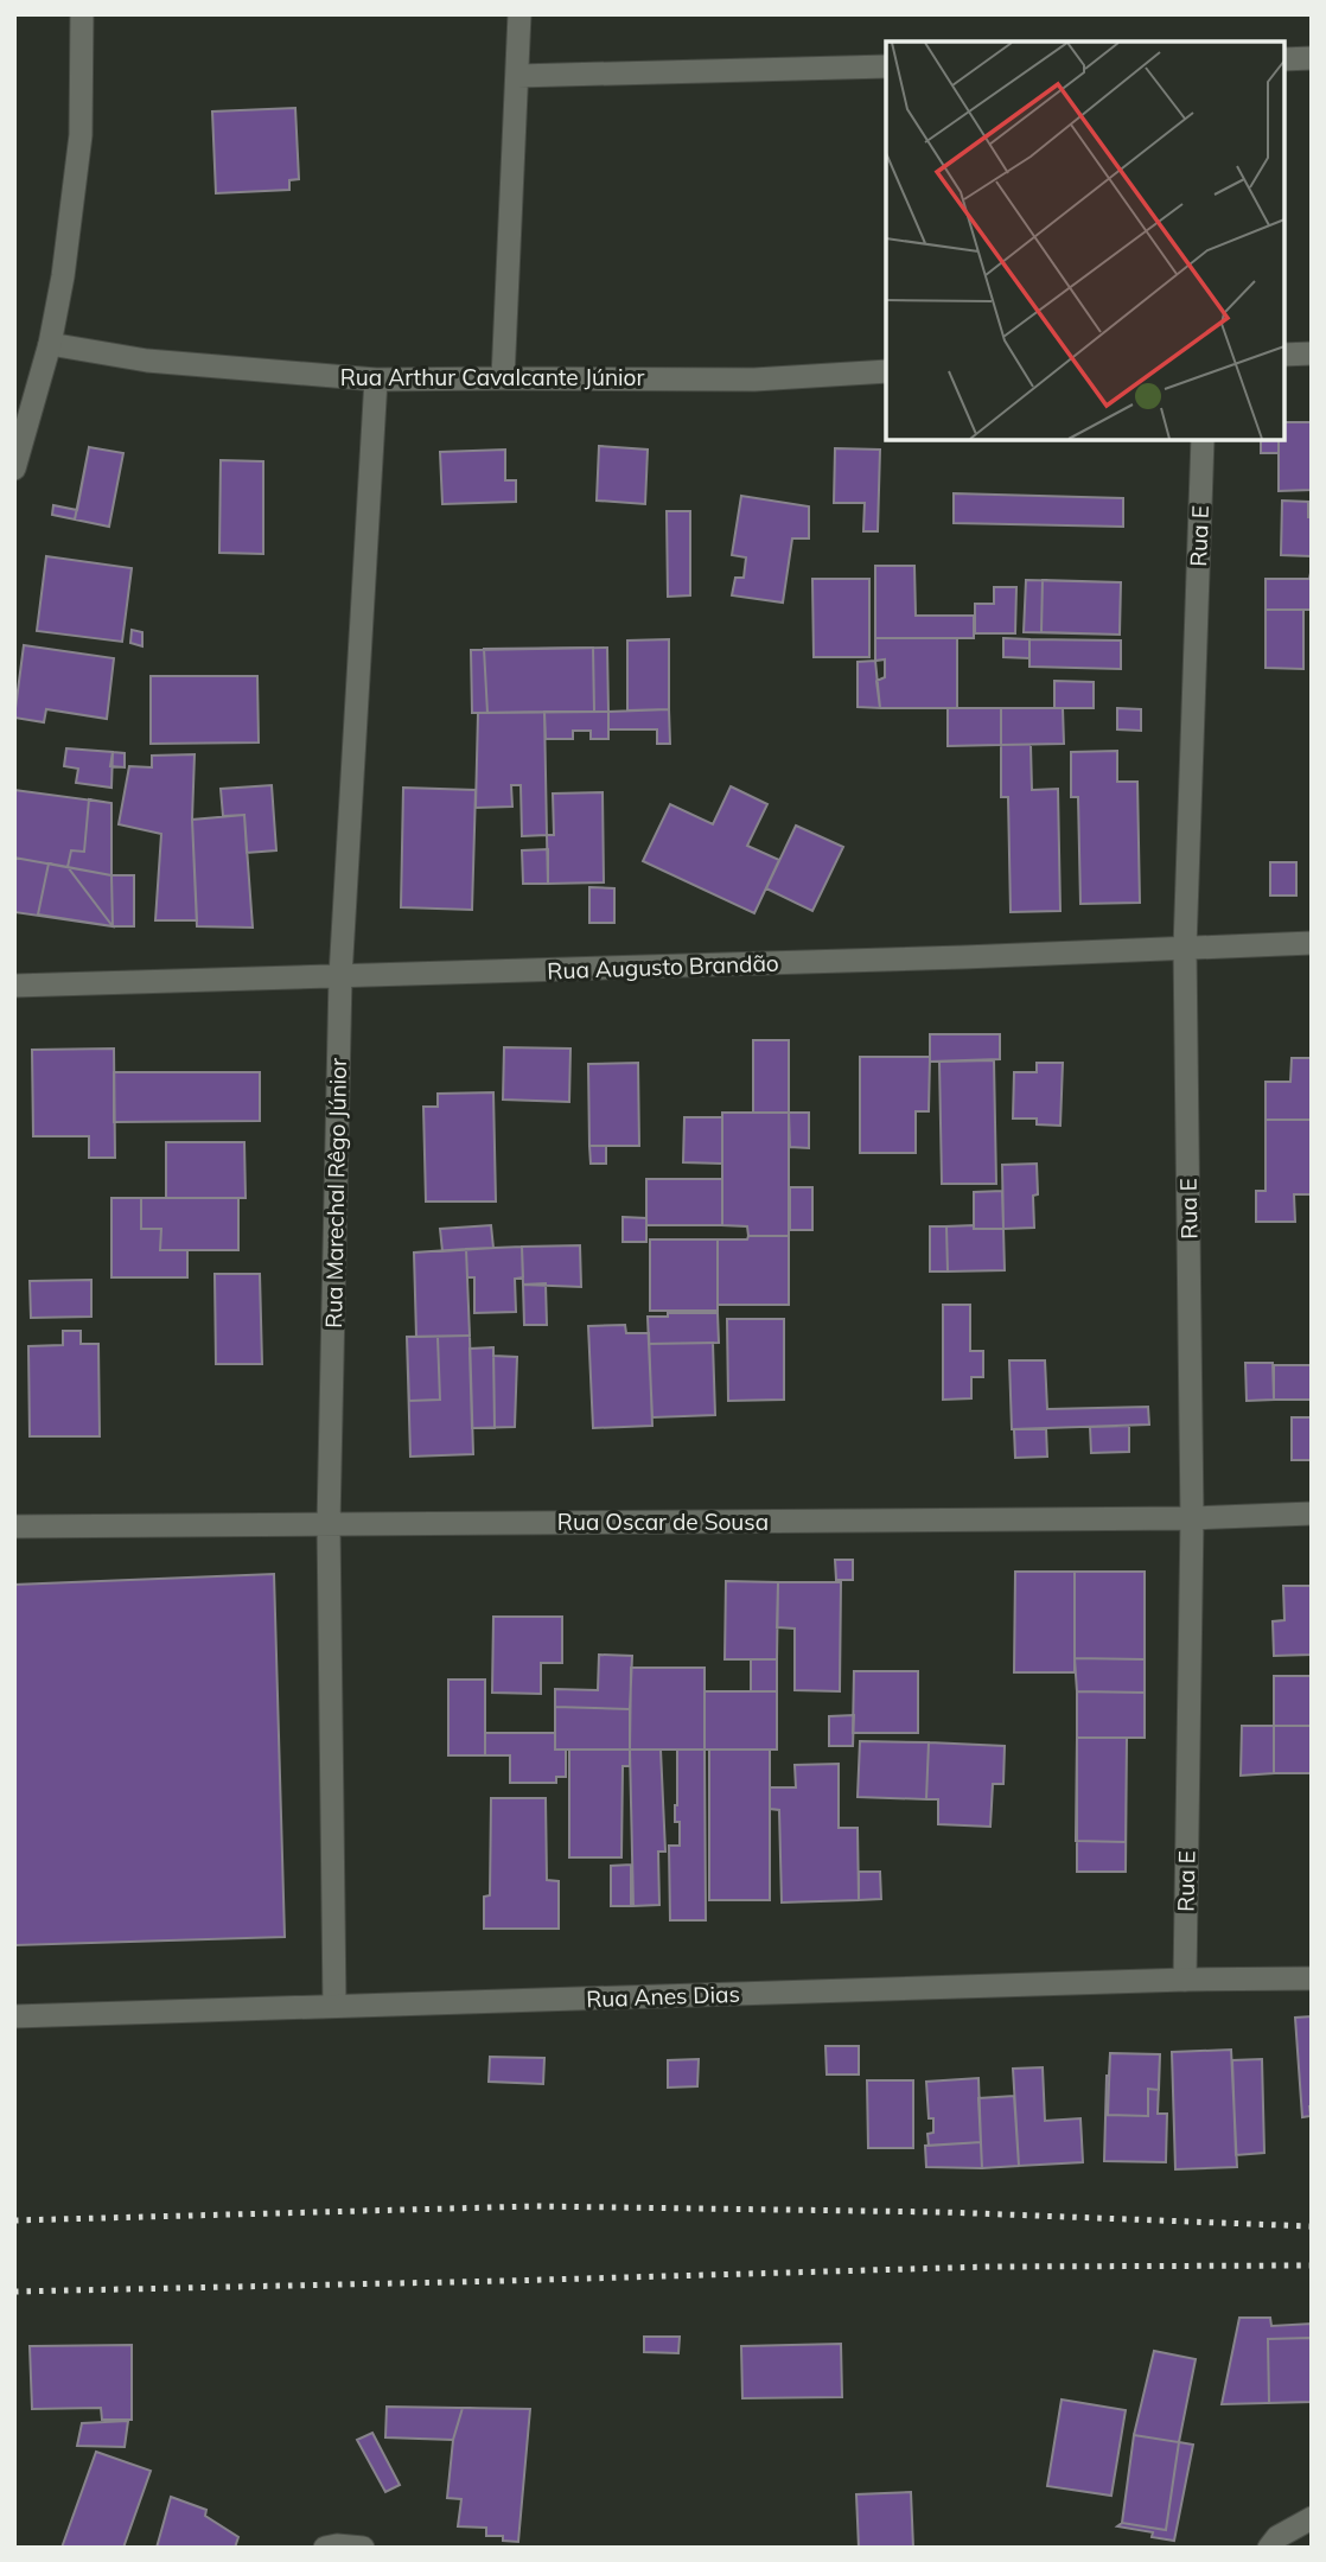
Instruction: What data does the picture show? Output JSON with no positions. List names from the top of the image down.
{
  "streets": {
    "street": [
      "Rua Arthur Cavalcante Júnior",
      "Rua E",
      "Rua Augusto Brandão",
      "Rua Marechal Rêgo Júnior",
      "Rua Oscar de Sousa",
      "Rua Anes Dias"
    ]
  },
  "crossings": [
    ["Rua Arthur Cavalcante Júnior", "Rua Marechal Rêgo Júnior"],
    ["Rua E", "Rua Augusto Brandão"],
    ["Rua E", "Rua Oscar de Sousa"],
    ["Rua E", "Rua Anes Dias"],
    ["Rua Augusto Brandão", "Rua Marechal Rêgo Júnior"],
    ["Rua Marechal Rêgo Júnior", "Rua Oscar de Sousa"],
    ["Rua Marechal Rêgo Júnior", "Rua Anes Dias"]
  ]
}
